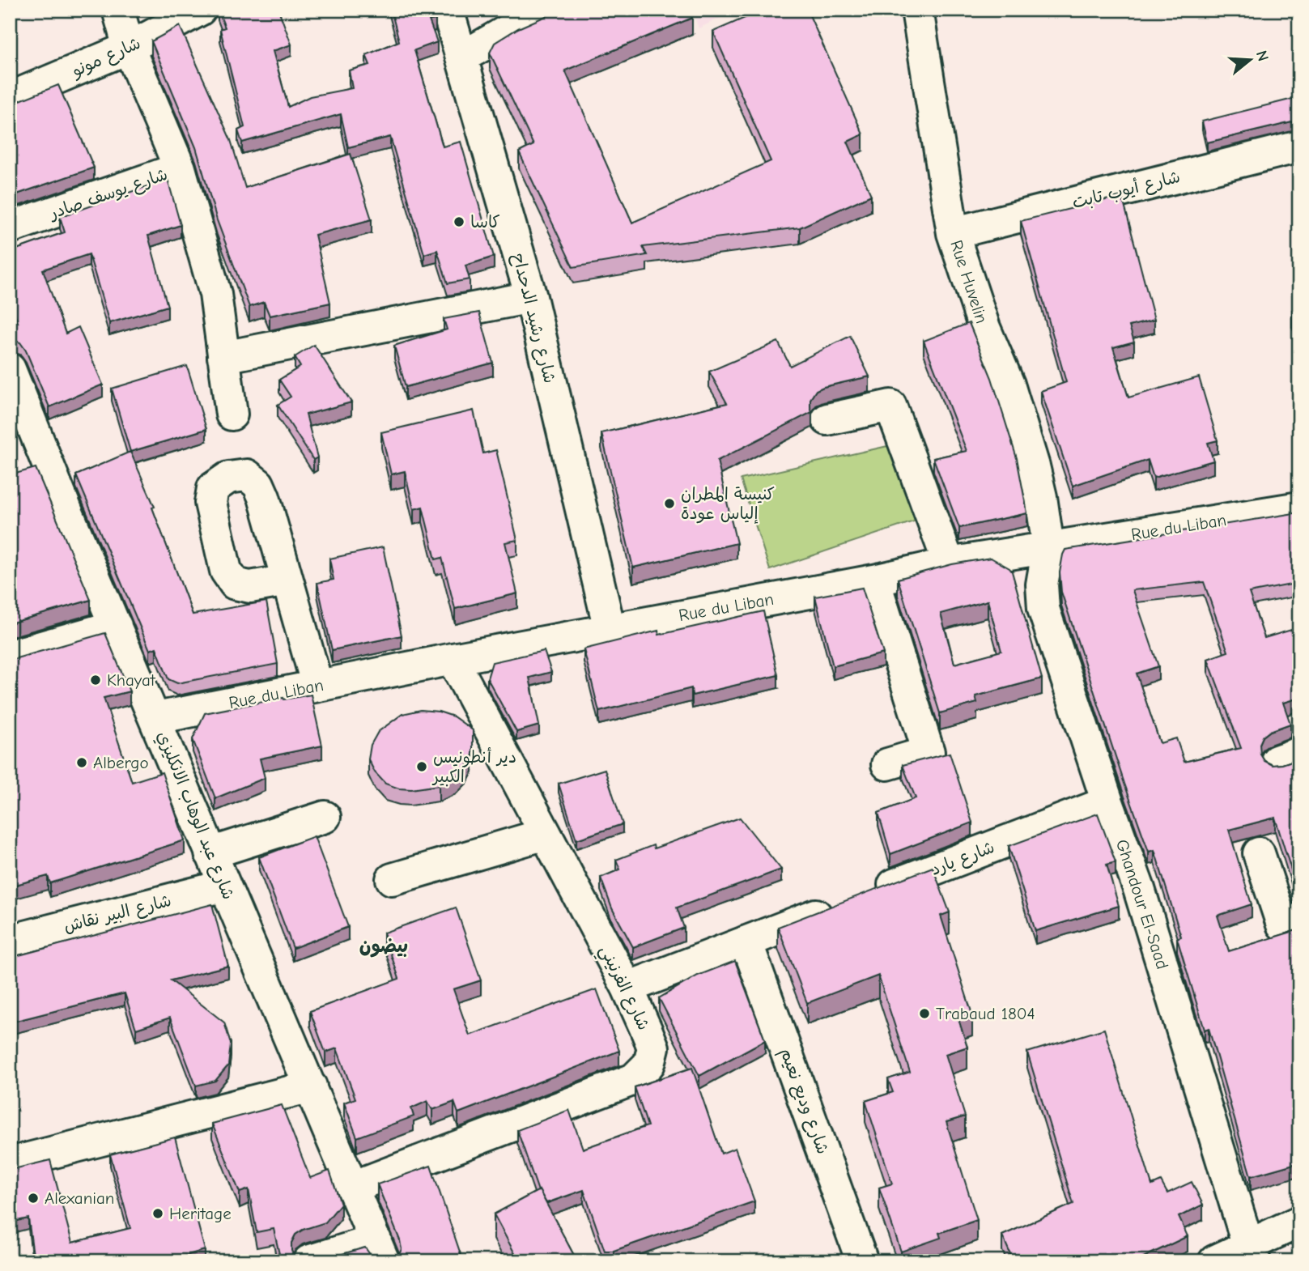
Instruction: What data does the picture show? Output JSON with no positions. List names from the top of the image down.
{
  "streets": {
    "street": [
      "شارع مونو",
      "شارع أيوب تابت",
      "شارع يوسف صادر",
      "Rue Huvelin",
      "شارع رشيد الدحداح",
      "Rue du Liban",
      "شارع عبد الوهاب الانكليزي",
      "شارع يارد",
      "Ghandour El-Saad",
      "شارع البير نقاش",
      "شارع الفرنيني",
      "شارع وديع نعيم"
    ]
  },
  "crossings": [
    ["شارع مونو", "شارع يوسف صادر"],
    ["شارع أيوب تابت", "Rue Huvelin"],
    ["Rue Huvelin", "Rue du Liban"],
    ["Rue Huvelin", "Ghandour El-Saad"],
    ["شارع رشيد الدحداح", "Rue du Liban"],
    ["Rue du Liban", "شارع عبد الوهاب الانكليزي"],
    ["Rue du Liban", "Ghandour El-Saad"],
    ["Rue du Liban", "شارع الفرنيني"],
    ["شارع عبد الوهاب الانكليزي", "شارع البير نقاش"],
    ["شارع عبد الوهاب الانكليزي", "شارع الفرنيني"],
    ["شارع يارد", "Ghandour El-Saad"]
  ],
  "districts": ["بيضون"],
  "places": [
    "كاسا",
    "كنيسة المطران إلياس عودة",
    "Khayat",
    "Albergo",
    "دير أنطونيس الكبير",
    "Trabaud 1804",
    "Alexanian",
    "Heritage"
  ],
  "north": "right"
}
